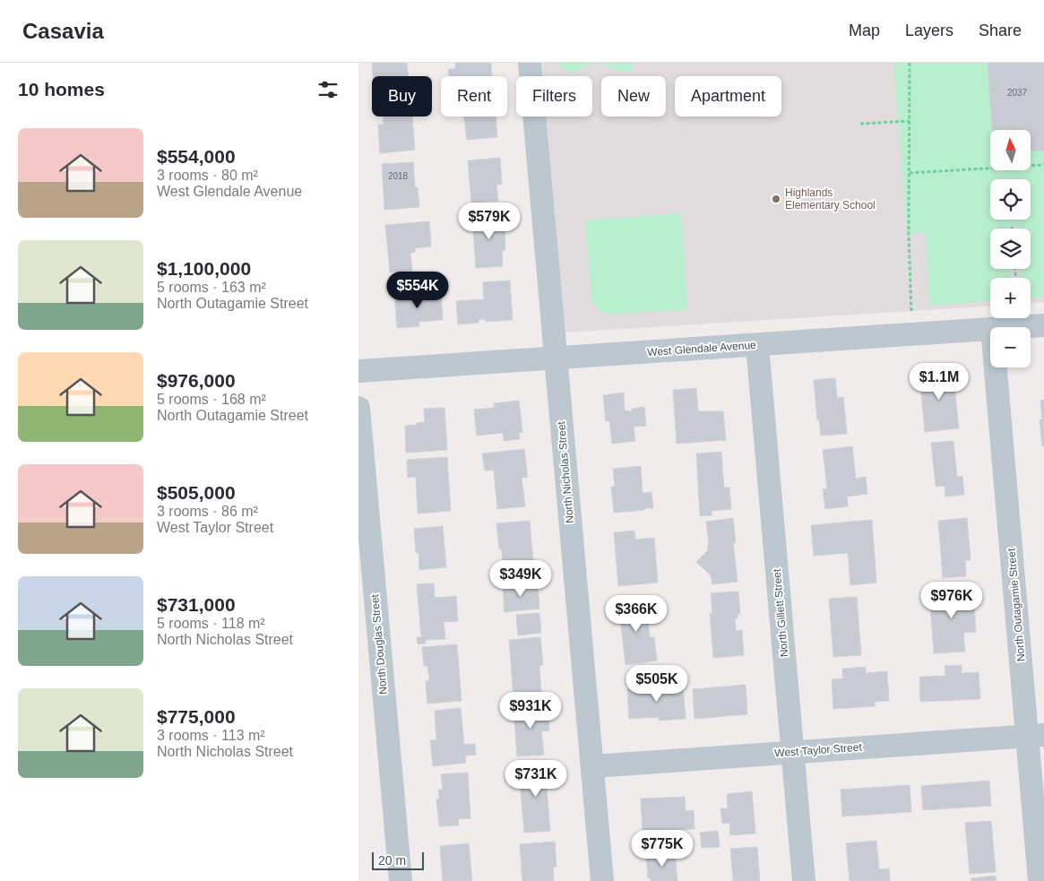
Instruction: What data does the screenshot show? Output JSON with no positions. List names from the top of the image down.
{
  "streets": {
    "street": [
      "West Glendale Avenue",
      "North Nicholas Street",
      "North Outagamie Street",
      "North Gillett Street",
      "North Douglas Street",
      "West Taylor Street"
    ]
  },
  "crossings": [
    ["West Glendale Avenue", "North Nicholas Street"],
    ["West Glendale Avenue", "North Gillett Street"],
    ["North Nicholas Street", "West Taylor Street"],
    ["North Outagamie Street", "West Taylor Street"],
    ["North Gillett Street", "West Taylor Street"]
  ],
  "places": ["Highlands Elementary School"],
  "house_numbers": ["2037", "2018"],
  "scale_bar": "20 m",
  "north": "top",
  "page": {
    "header": "Casavia",
    "nav": ["Map", "Layers", "Share"],
    "heading": "10 homes",
    "chip": [
      "Buy",
      "Rent",
      "Filters",
      "New",
      "Apartment"
    ],
    "list": [
      {
        "name": "$554,000",
        "note": "3 rooms · 80 m² · West Glendale Avenue"
      },
      {
        "name": "$1,100,000",
        "note": "5 rooms · 163 m² · North Outagamie Street"
      },
      {
        "name": "$976,000",
        "note": "5 rooms · 168 m² · North Outagamie Street"
      },
      {
        "name": "$505,000",
        "note": "3 rooms · 86 m² · West Taylor Street"
      },
      {
        "name": "$731,000",
        "note": "5 rooms · 118 m² · North Nicholas Street"
      },
      {
        "name": "$775,000",
        "note": "3 rooms · 113 m² · North Nicholas Street"
      }
    ],
    "map_buttons": ["+", "−"],
    "price": [
      "$579K",
      "$554K",
      "$1.1M",
      "$349K",
      "$976K",
      "$366K",
      "$505K",
      "$931K",
      "$731K",
      "$775K"
    ],
    "scale": "20 m"
  }
}
